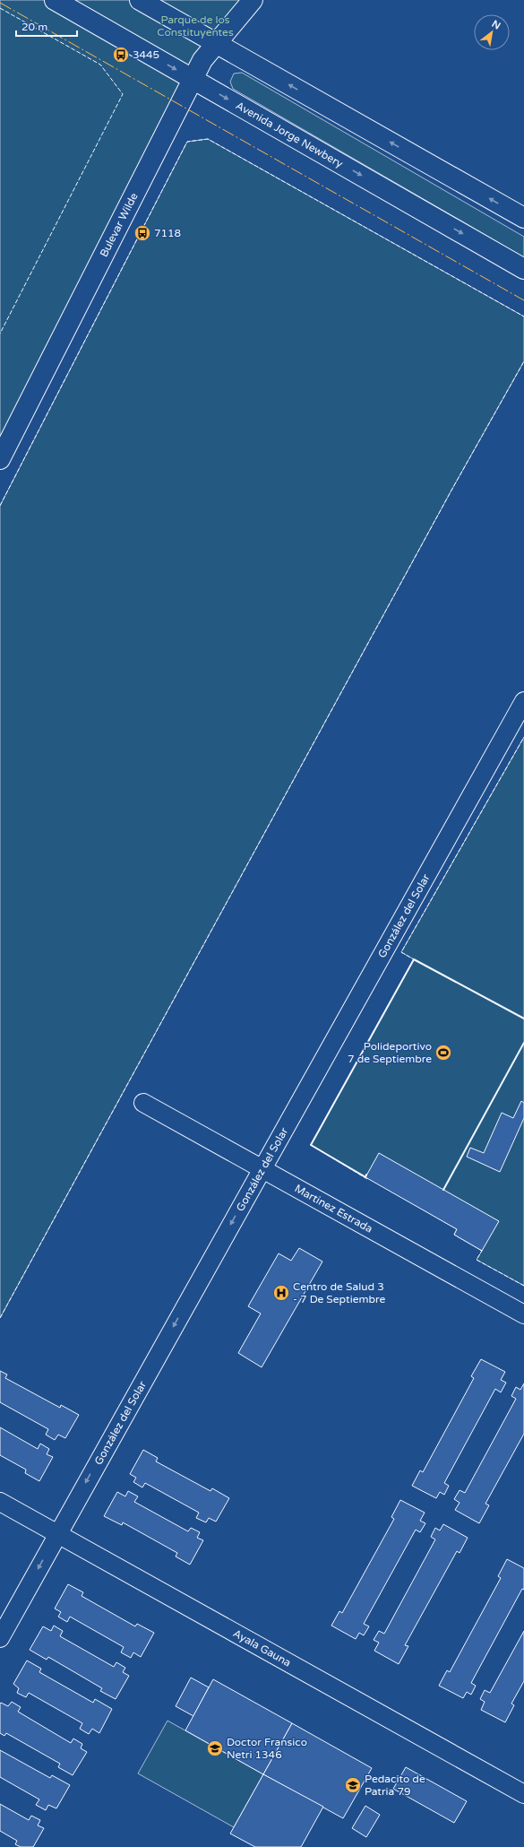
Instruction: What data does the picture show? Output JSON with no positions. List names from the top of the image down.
{
  "streets": {
    "main road": ["Avenida Jorge Newbery", "Bulevar Wilde"],
    "street": ["González del Solar", "Martinez Estrada", "Ayala Gauna"]
  },
  "crossings": [
    ["Avenida Jorge Newbery", "Bulevar Wilde"],
    ["González del Solar", "Martinez Estrada"],
    ["González del Solar", "Ayala Gauna"]
  ],
  "one_way": ["González del Solar"],
  "parks": ["Parque de los Constituyentes"],
  "places": {
    "bus stop": ["3445", "7118"],
    "sports": ["Polideportivo 7 de Septiembre"],
    "hospital": ["Centro de Salud 3 - 7 De Septiembre"],
    "school or university": ["Doctor Fransico Netri 1346", "Pedacito de Patria 79"]
  },
  "scale_bar": "20 m",
  "north": "top right"
}
